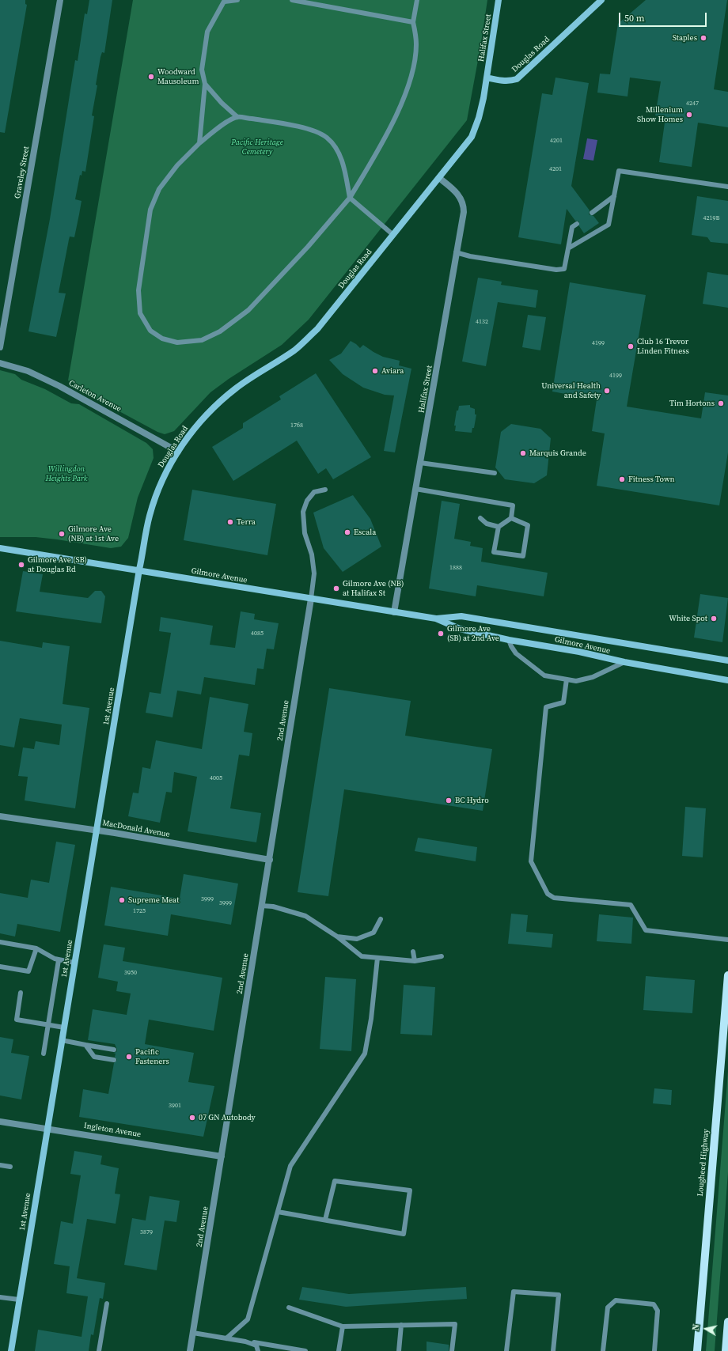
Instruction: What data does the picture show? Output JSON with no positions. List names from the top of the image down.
{
  "streets": {
    "main road": ["Lougheed Highway"],
    "street": [
      "Halifax Street",
      "Douglas Road",
      "Graveley Street",
      "Carleton Avenue",
      "Gilmore Avenue",
      "1st Avenue",
      "2nd Avenue",
      "MacDonald Avenue",
      "Ingleton Avenue"
    ]
  },
  "crossings": [
    ["Halifax Street", "Douglas Road"],
    ["Halifax Street", "Gilmore Avenue"],
    ["Douglas Road", "Carleton Avenue"],
    ["Douglas Road", "Gilmore Avenue"],
    ["Douglas Road", "1st Avenue"],
    ["Gilmore Avenue", "1st Avenue"],
    ["Gilmore Avenue", "2nd Avenue"],
    ["1st Avenue", "MacDonald Avenue"],
    ["1st Avenue", "Ingleton Avenue"],
    ["2nd Avenue", "MacDonald Avenue"],
    ["2nd Avenue", "Ingleton Avenue"]
  ],
  "parks": ["Pacific Heritage Cemetery", "Willingdon Heights Park"],
  "places": [
    "Staples",
    "Woodward Mausoleum",
    "Millenium Show Homes",
    "Club 16 Trevor Linden Fitness",
    "Aviara",
    "Universal Health and Safety",
    "Tim Hortons",
    "Marquis Grande",
    "Fitness Town",
    "Terra",
    "Escala",
    "Gilmore Ave (NB) at 1st Ave",
    "Gilmore Ave (SB) at Douglas Rd",
    "Gilmore Ave (NB) at Halifax St",
    "White Spot",
    "Gilmore Ave (SB) at 2nd Ave",
    "BC Hydro",
    "Supreme Meat",
    "Pacific Fasteners",
    "07 GN Autobody"
  ],
  "house_numbers": [
    "4247",
    "4201",
    "4201",
    "4219B",
    "4132",
    "4199",
    "4199",
    "1768",
    "1888",
    "4085",
    "4005",
    "3999",
    "3999",
    "1725",
    "3950",
    "3901",
    "3879"
  ],
  "scale_bar": "50 m",
  "north": "left"
}
